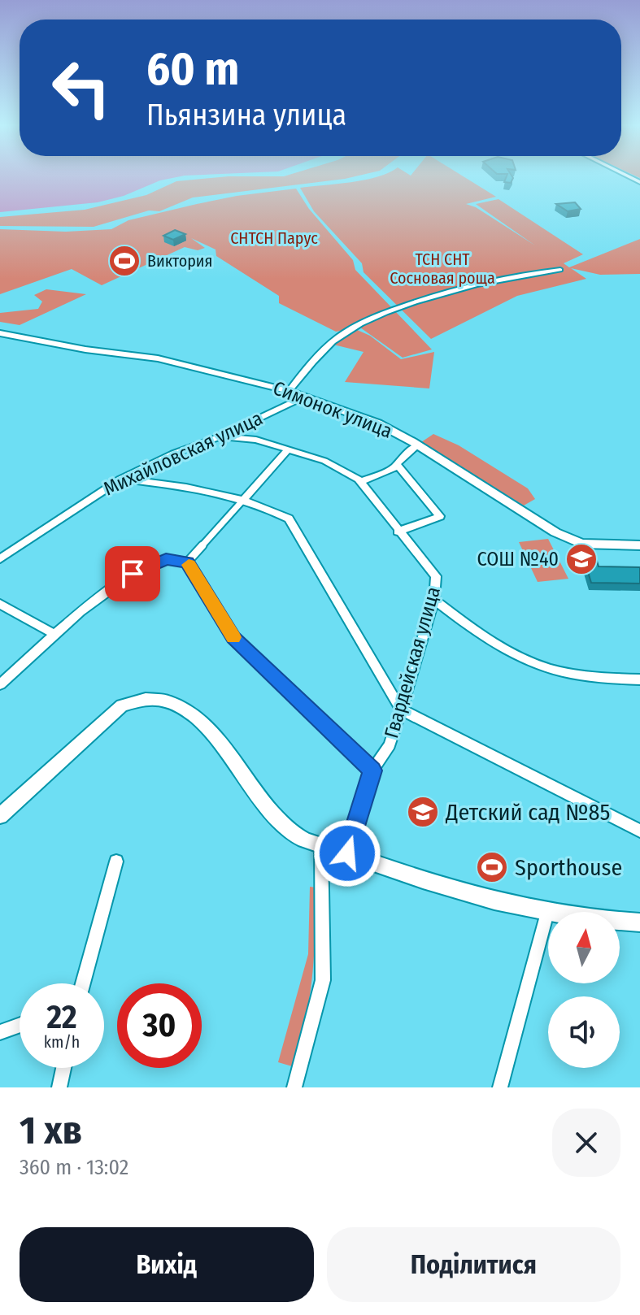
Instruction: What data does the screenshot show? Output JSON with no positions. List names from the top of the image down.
{
  "streets": {
    "street": ["Симонок улица", "Михайловская улица", "Гвардейская улица"]
  },
  "crossings": [
    ["Симонок улица", "Михайловская улица"],
    ["Михайловская улица", "Гвардейская улица"]
  ],
  "parks": ["СНТСН Парус", "ТСН СНТ Сосновая роща"],
  "places": {
    "sports": ["Виктория", "Sporthouse"],
    "school or university": ["СОШ №40", "Детский сад №85"]
  },
  "north": "top",
  "page": {
    "turn": ["60 m", "Пьянзина улица"],
    "speed": "22 km/h",
    "limit": "30",
    "heading": ["1 хв", "360 m · 13:02"],
    "buttons": ["Вихід", "Поділитися"]
  }
}
